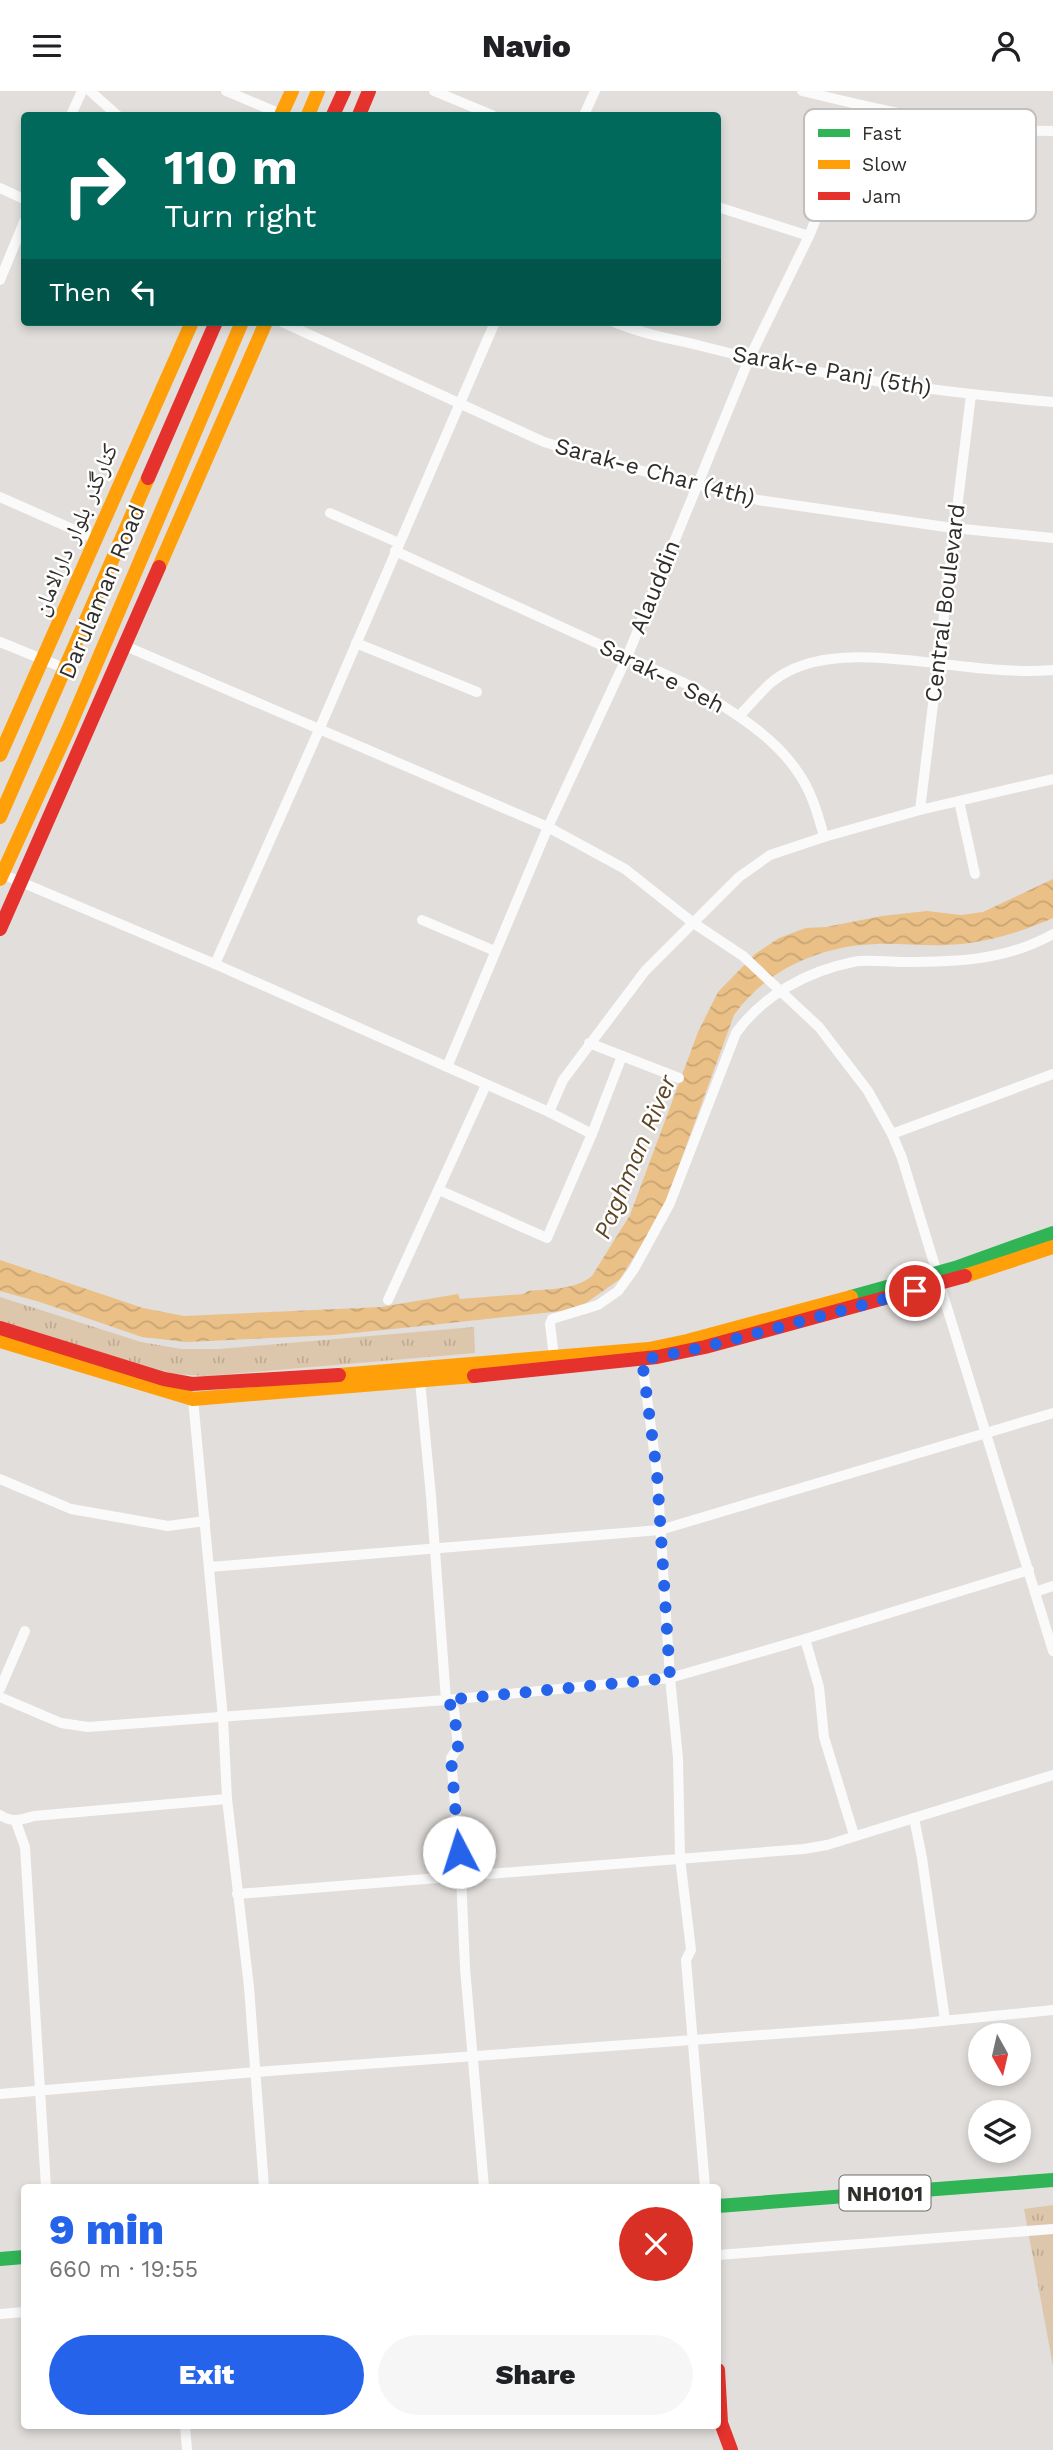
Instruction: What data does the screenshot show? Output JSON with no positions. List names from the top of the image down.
{
  "streets": {
    "main road": ["کنارگذر بلوار دارالامان", "Darulaman Road", "NH0101"],
    "street": [
      "Sarak-e Panj (5th)",
      "Sarak-e Char (4th)",
      "Alauddin",
      "Central Boulevard",
      "Sarak-e Seh"
    ]
  },
  "crossings": [
    ["Sarak-e Panj (5th)", "Alauddin"],
    ["Sarak-e Panj (5th)", "Central Boulevard"],
    ["Sarak-e Char (4th)", "Alauddin"],
    ["Sarak-e Char (4th)", "Central Boulevard"],
    ["Alauddin", "Sarak-e Seh"],
    ["Central Boulevard", "Sarak-e Seh"]
  ],
  "water": ["Paghman River"],
  "legend": ["Fast", "Slow", "Jam"],
  "north": "bottom",
  "page": {
    "header": "Navio",
    "turn": ["110 m", "Turn right"],
    "then": "Then",
    "heading": ["9 min", "660 m · 19:55"],
    "buttons": ["Exit", "Share"]
  }
}
